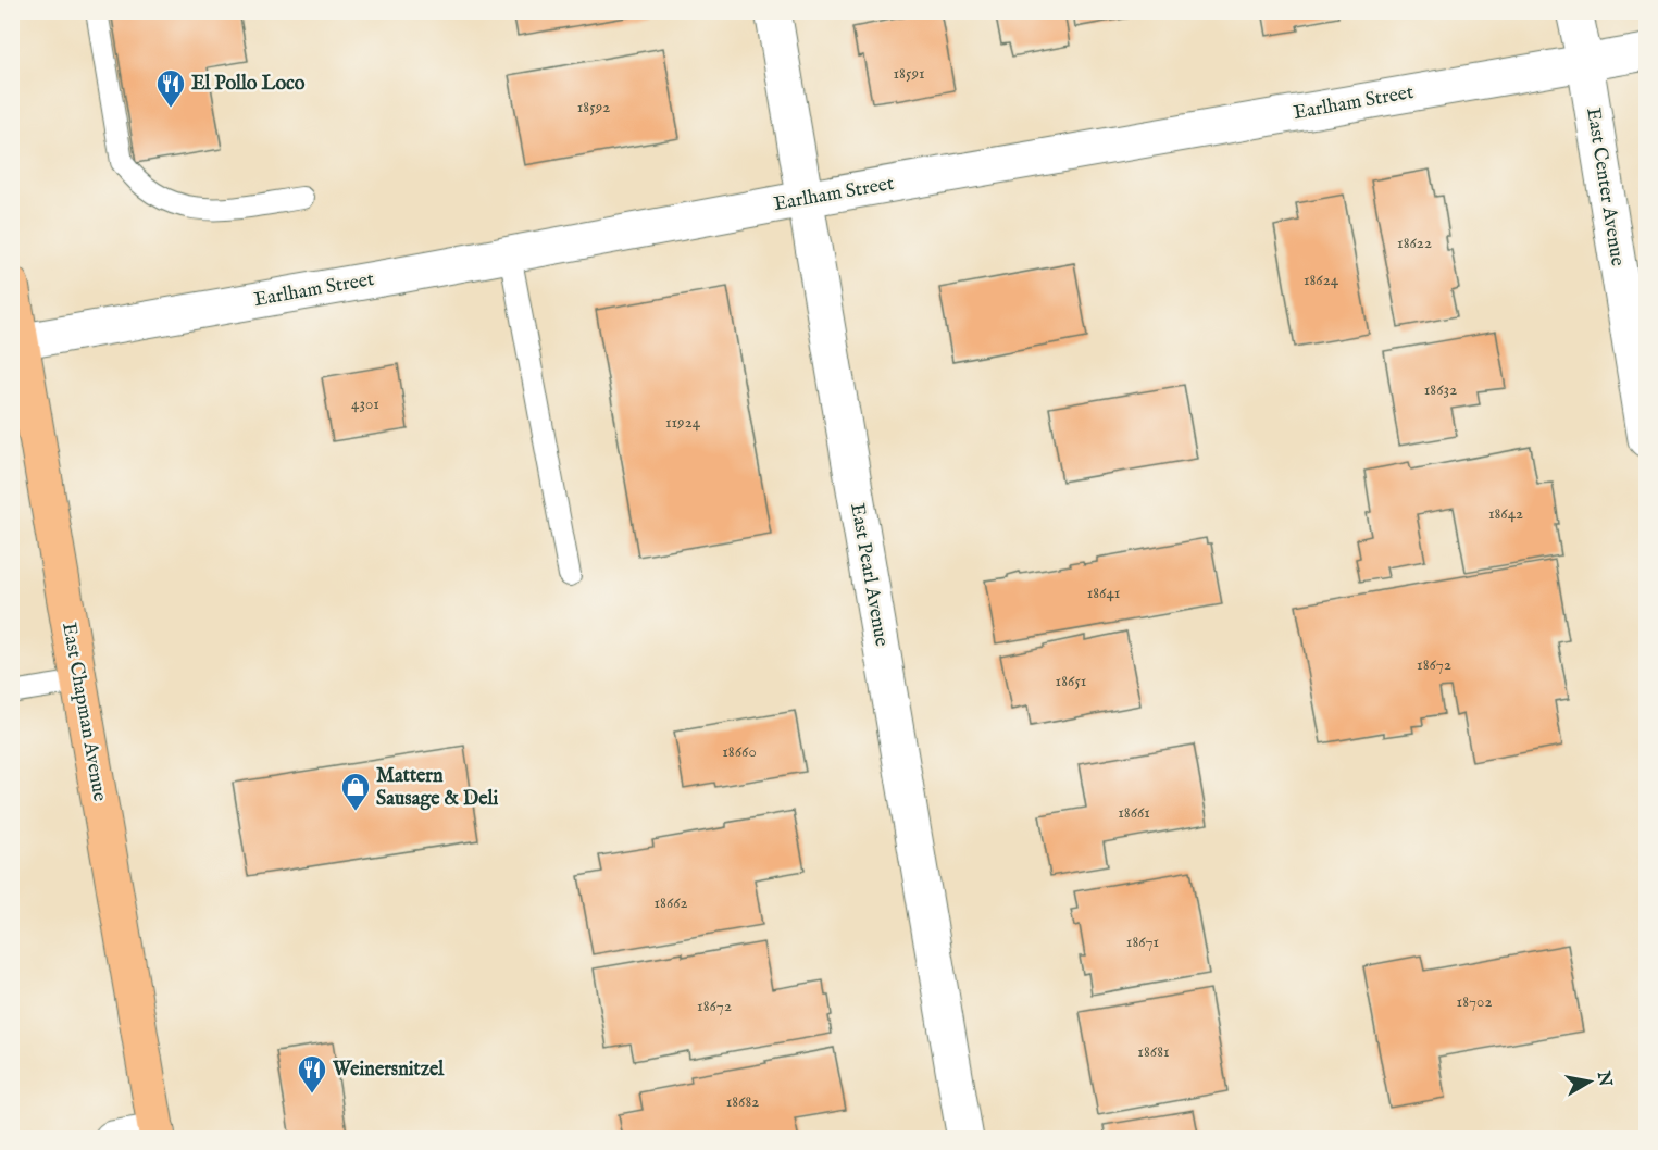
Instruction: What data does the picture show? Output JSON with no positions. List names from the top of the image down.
{
  "streets": {
    "main road": ["East Chapman Avenue"],
    "street": ["Earlham Street", "East Center Avenue", "East Pearl Avenue"]
  },
  "crossings": [
    ["Earlham Street", "East Center Avenue"],
    ["Earlham Street", "East Pearl Avenue"],
    ["Earlham Street", "East Chapman Avenue"]
  ],
  "places": {
    "restaurant": ["El Pollo Loco", "Weinersnitzel"],
    "shop": ["Mattern Sausage & Deli"]
  },
  "house_numbers": [
    "18591",
    "18592",
    "18622",
    "18624",
    "18632",
    "4301",
    "11924",
    "18642",
    "18641",
    "18672",
    "18651",
    "18660",
    "18661",
    "18662",
    "18671",
    "18702",
    "18672",
    "18681",
    "18682"
  ],
  "north": "right"
}
